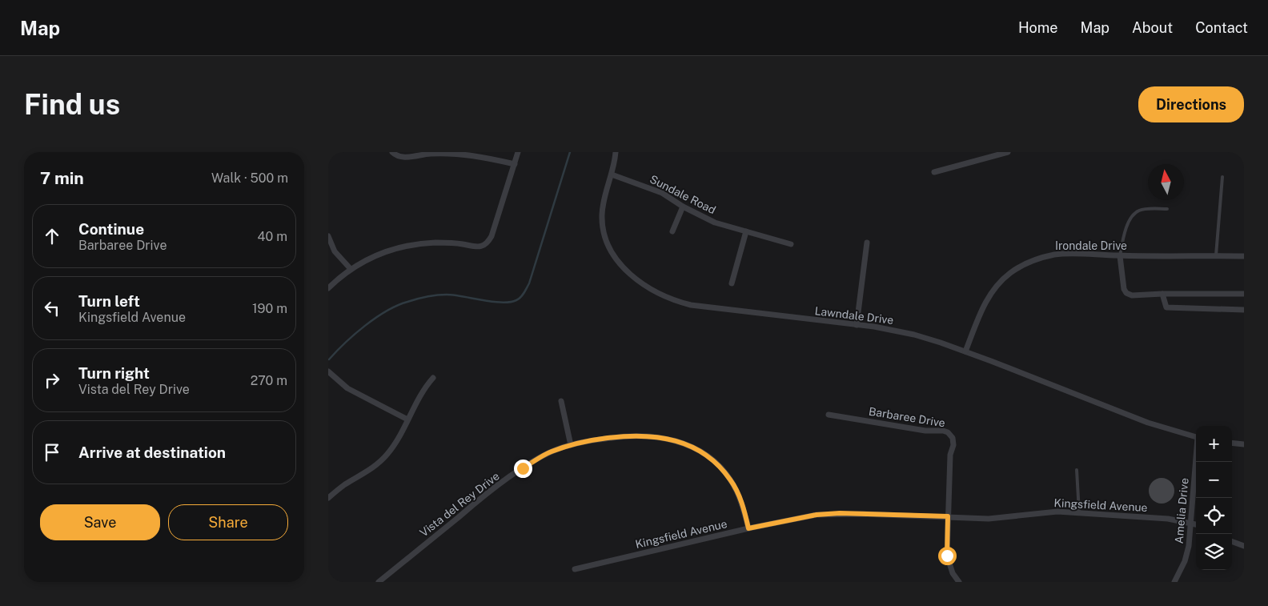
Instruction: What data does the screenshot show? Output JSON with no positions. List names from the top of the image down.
{
  "streets": {
    "street": [
      "Sundale Road",
      "Irondale Drive",
      "Lawndale Drive",
      "Barbaree Drive",
      "Vista del Rey Drive",
      "Kingsfield Avenue",
      "Amelia Drive"
    ]
  },
  "crossings": [
    ["Sundale Road", "Lawndale Drive"],
    ["Irondale Drive", "Lawndale Drive"],
    ["Barbaree Drive", "Kingsfield Avenue"],
    ["Vista del Rey Drive", "Kingsfield Avenue"],
    ["Kingsfield Avenue", "Amelia Drive"]
  ],
  "north": "top",
  "page": {
    "header": "Map",
    "nav": [
      "Home",
      "Map",
      "About",
      "Contact"
    ],
    "buttons": [
      "Directions",
      ["Save", "Share"]
    ],
    "title": "Find us",
    "heading": ["7 min", "Walk · 500 m"],
    "list": [
      ["Continue", "Barbaree Drive", "40 m"],
      ["Turn left", "Kingsfield Avenue", "190 m"],
      ["Turn right", "Vista del Rey Drive", "270 m"],
      "Arrive at destination"
    ],
    "map_buttons": ["+", "−"]
  }
}
